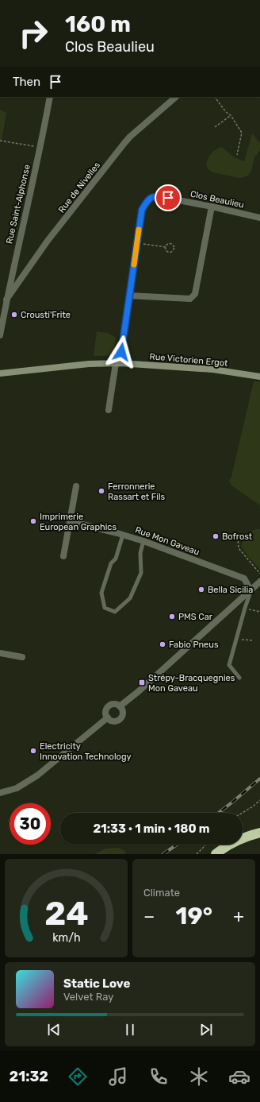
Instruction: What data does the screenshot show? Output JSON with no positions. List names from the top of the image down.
{
  "streets": {
    "street": [
      "Rue de Nivelles",
      "Clos Beaulieu",
      "Rue Saint-Alphonse",
      "Rue Victorien Ergot",
      "Rue Mon Gaveau"
    ]
  },
  "crossings": [
    ["Rue de Nivelles", "Rue Saint-Alphonse"],
    ["Clos Beaulieu", "Rue Victorien Ergot"]
  ],
  "places": {
    "other": [
      "Crousti'Frite",
      "Ferronnerie Rassart et Fils",
      "Imprimerie European Graphics",
      "Bofrost",
      "Bella Sicilia",
      "PMS Car",
      "Fabio Pneus",
      "Electricity Innovation Technology"
    ],
    "transit": ["Strépy-Bracquegnies Mon Gaveau"]
  },
  "page": {
    "turn": ["160 m", "Clos Beaulieu"],
    "then": "Then",
    "limit": "30",
    "trip": "21:33 · 1 min · 180 m",
    "tile": "Climate",
    "heat": ["−", "19°", "+"],
    "song": ["Static Love", "Velvet Ray"],
    "tabs": "21:32",
    "gauge": ["24", "km/h"]
  }
}
